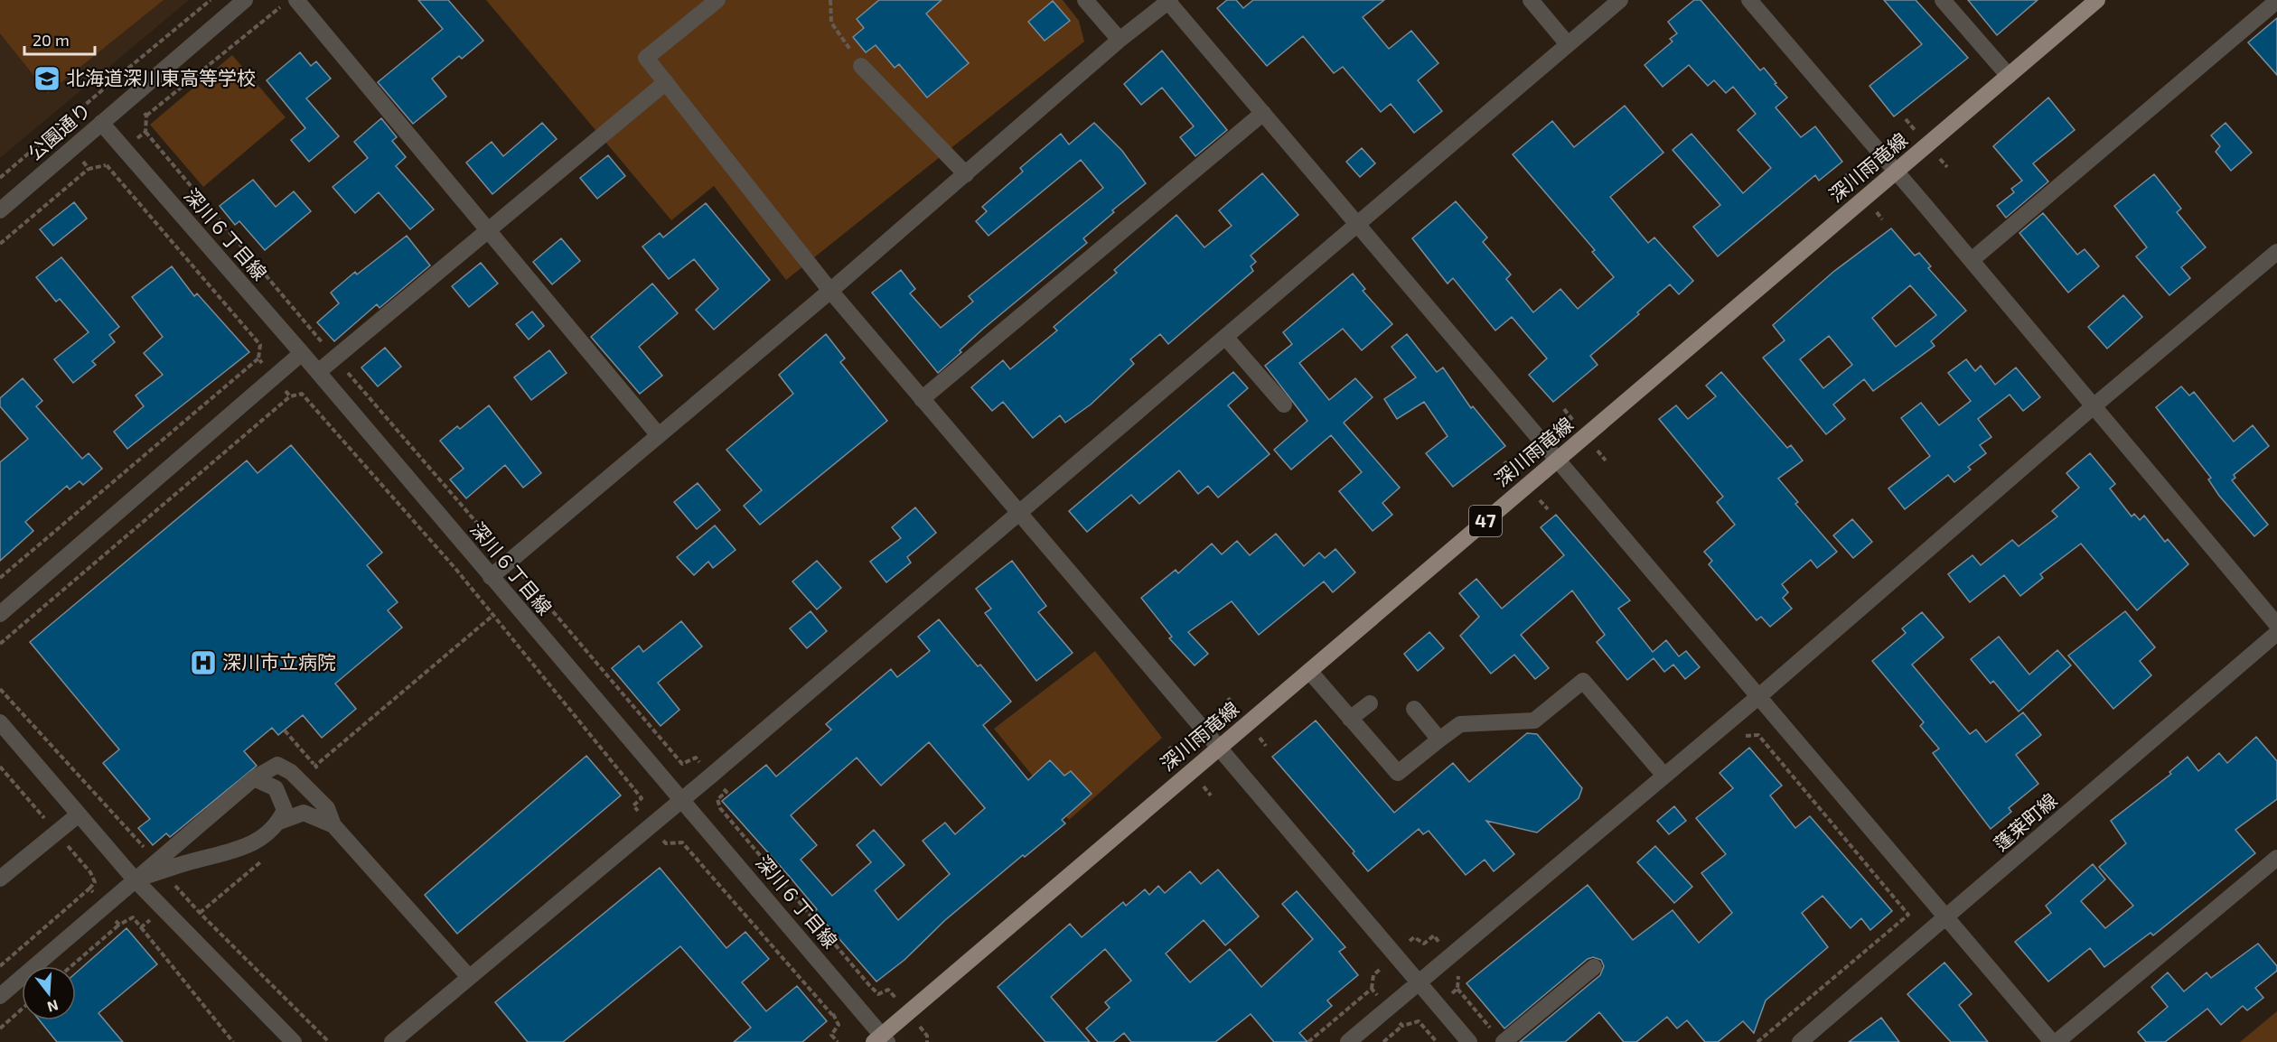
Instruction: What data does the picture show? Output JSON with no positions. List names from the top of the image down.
{
  "streets": {
    "main road": ["深川雨竜線", "47"],
    "street": ["公園通り", "深川６丁目線", "蓬莱町線"]
  },
  "crossings": [
    ["公園通り", "深川６丁目線"],
    ["深川雨竜線", "深川６丁目線"]
  ],
  "places": {
    "school or university": ["北海道深川東高等学校"],
    "hospital": ["深川市立病院"]
  },
  "scale_bar": "20 m",
  "north": "bottom"
}
